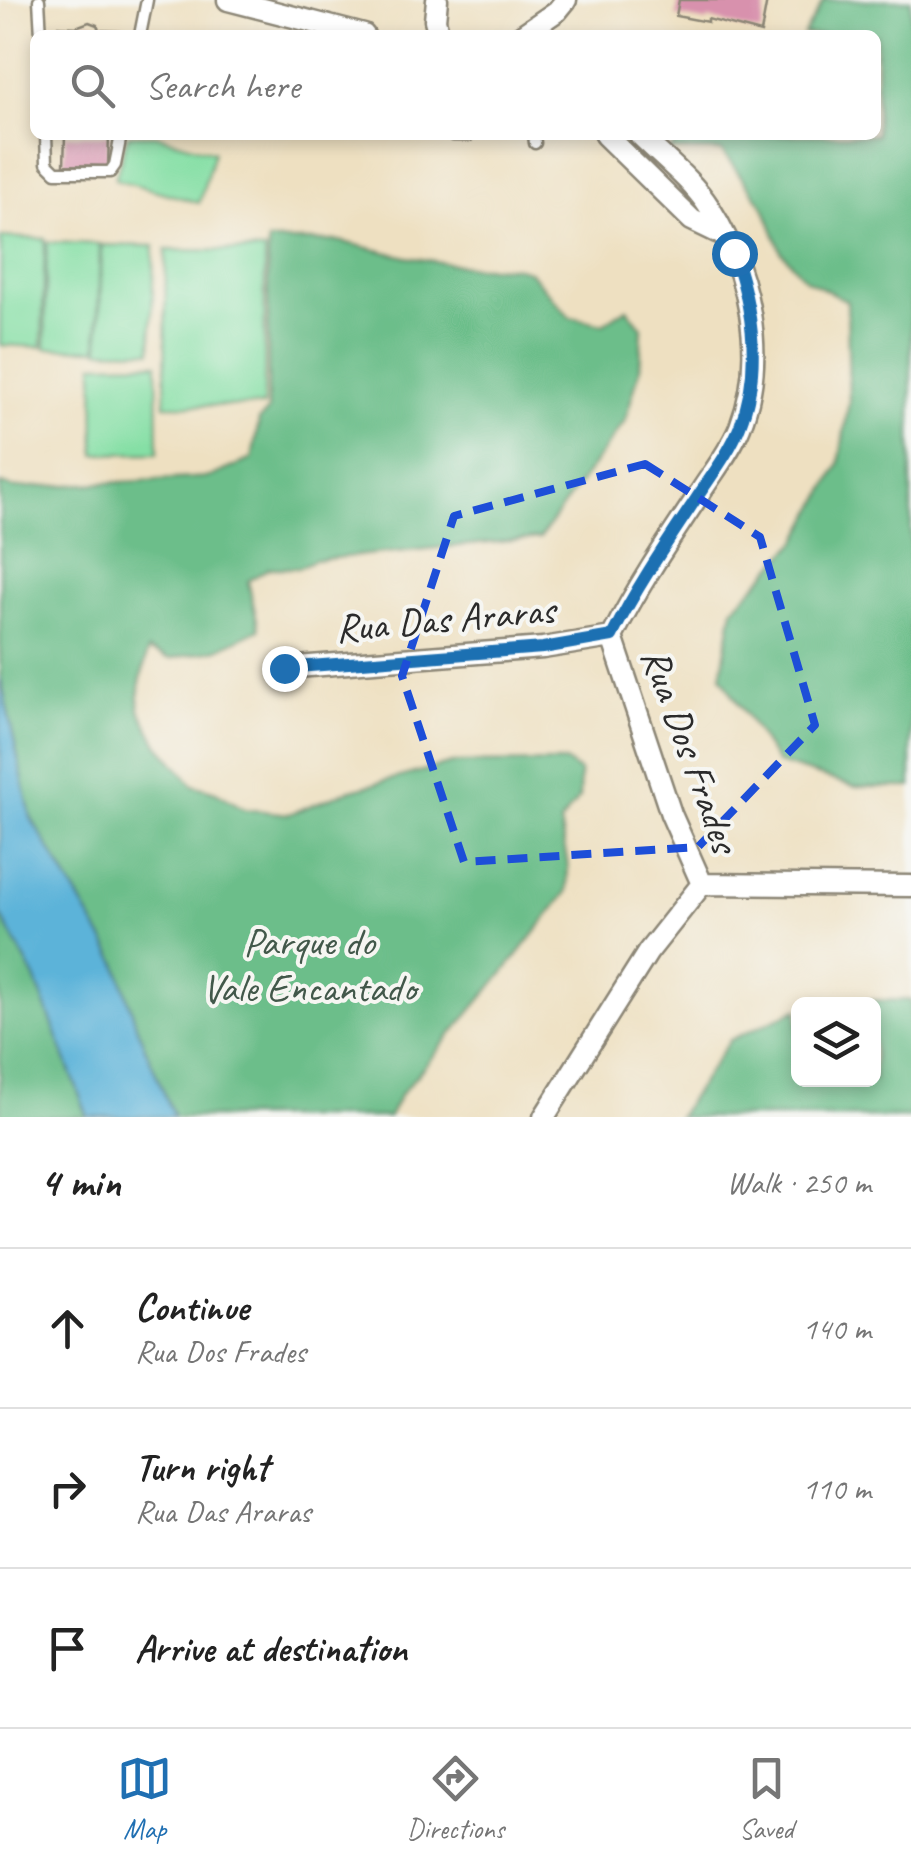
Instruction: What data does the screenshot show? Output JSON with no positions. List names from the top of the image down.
{
  "streets": {
    "street": ["Rua Das Araras", "Rua Dos Frades"]
  },
  "crossings": [
    ["Rua Das Araras", "Rua Dos Frades"]
  ],
  "parks": ["Parque do Vale Encantado"],
  "page": {
    "search": "Search here",
    "heading": ["4 min", "Walk · 250 m"],
    "list": [
      ["Continue", "Rua Dos Frades", "140 m"],
      ["Turn right", "Rua Das Araras", "110 m"],
      "Arrive at destination"
    ],
    "nav": ["Map", "Directions", "Saved"]
  }
}
